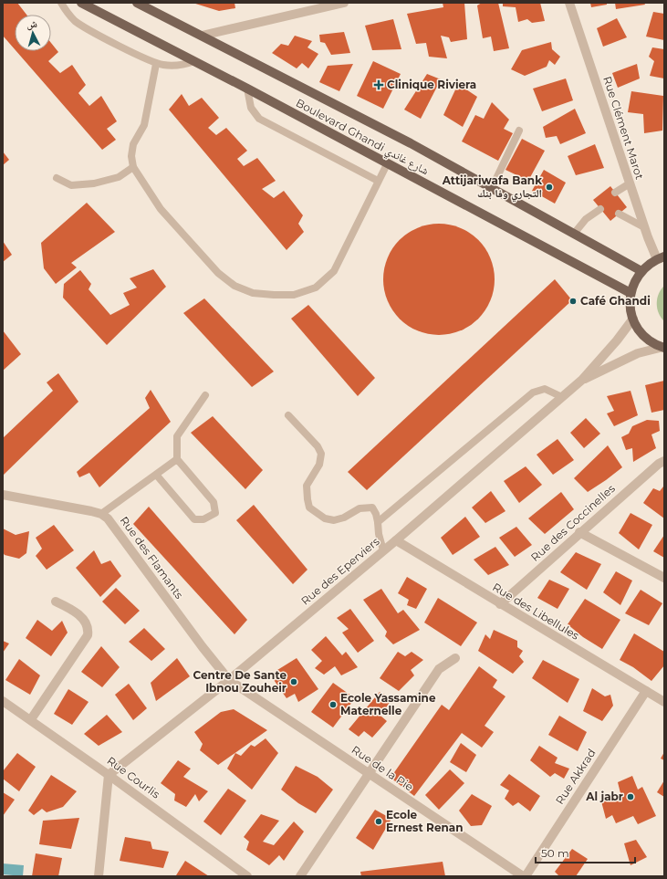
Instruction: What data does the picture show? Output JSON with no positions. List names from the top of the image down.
{
  "streets": {
    "main road": ["Boulevard Ghandi شارع غاندي"],
    "street": [
      "Rue Clément Marot",
      "Rue des Coccinelles",
      "Rue des Flamants",
      "Rue des Eperviers",
      "Rue des Libellules",
      "Rue de la Pie",
      "Rue Akkrad",
      "Rue Courlis"
    ]
  },
  "crossings": [
    ["Rue des Coccinelles", "Rue des Libellules"],
    ["Rue des Flamants", "Rue des Eperviers"],
    ["Rue des Flamants", "Rue de la Pie"],
    ["Rue des Eperviers", "Rue des Libellules"],
    ["Rue des Eperviers", "Rue de la Pie"],
    ["Rue des Eperviers", "Rue Courlis"],
    ["Rue des Libellules", "Rue Akkrad"],
    ["Rue de la Pie", "Rue Akkrad"]
  ],
  "places": {
    "health": ["Clinique Riviera"],
    "other": [
      "Attijariwafa Bank التجاري وفا بنك",
      "Café Ghandi",
      "Centre De Sante Ibnou Zouheir",
      "Ecole Yassamine Maternelle",
      "Al jabr",
      "Ecole Ernest Renan"
    ]
  },
  "scale_bar": "50 m",
  "north": "top"
}
